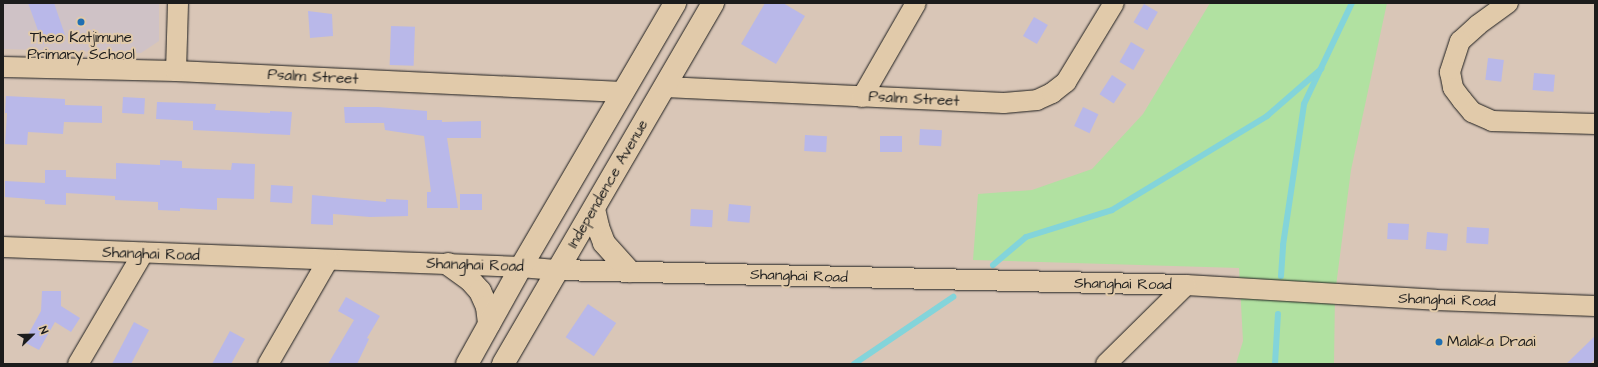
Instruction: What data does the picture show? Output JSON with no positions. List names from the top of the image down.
{
  "streets": {
    "main road": ["Independence Avenue"],
    "street": ["Psalm Street", "Shanghai Road"]
  },
  "crossings": [
    ["Psalm Street", "Independence Avenue"],
    ["Independence Avenue", "Shanghai Road"]
  ],
  "places": ["Theo Katjimune Primary School", "Malaka Draai"],
  "north": "top right"
}
